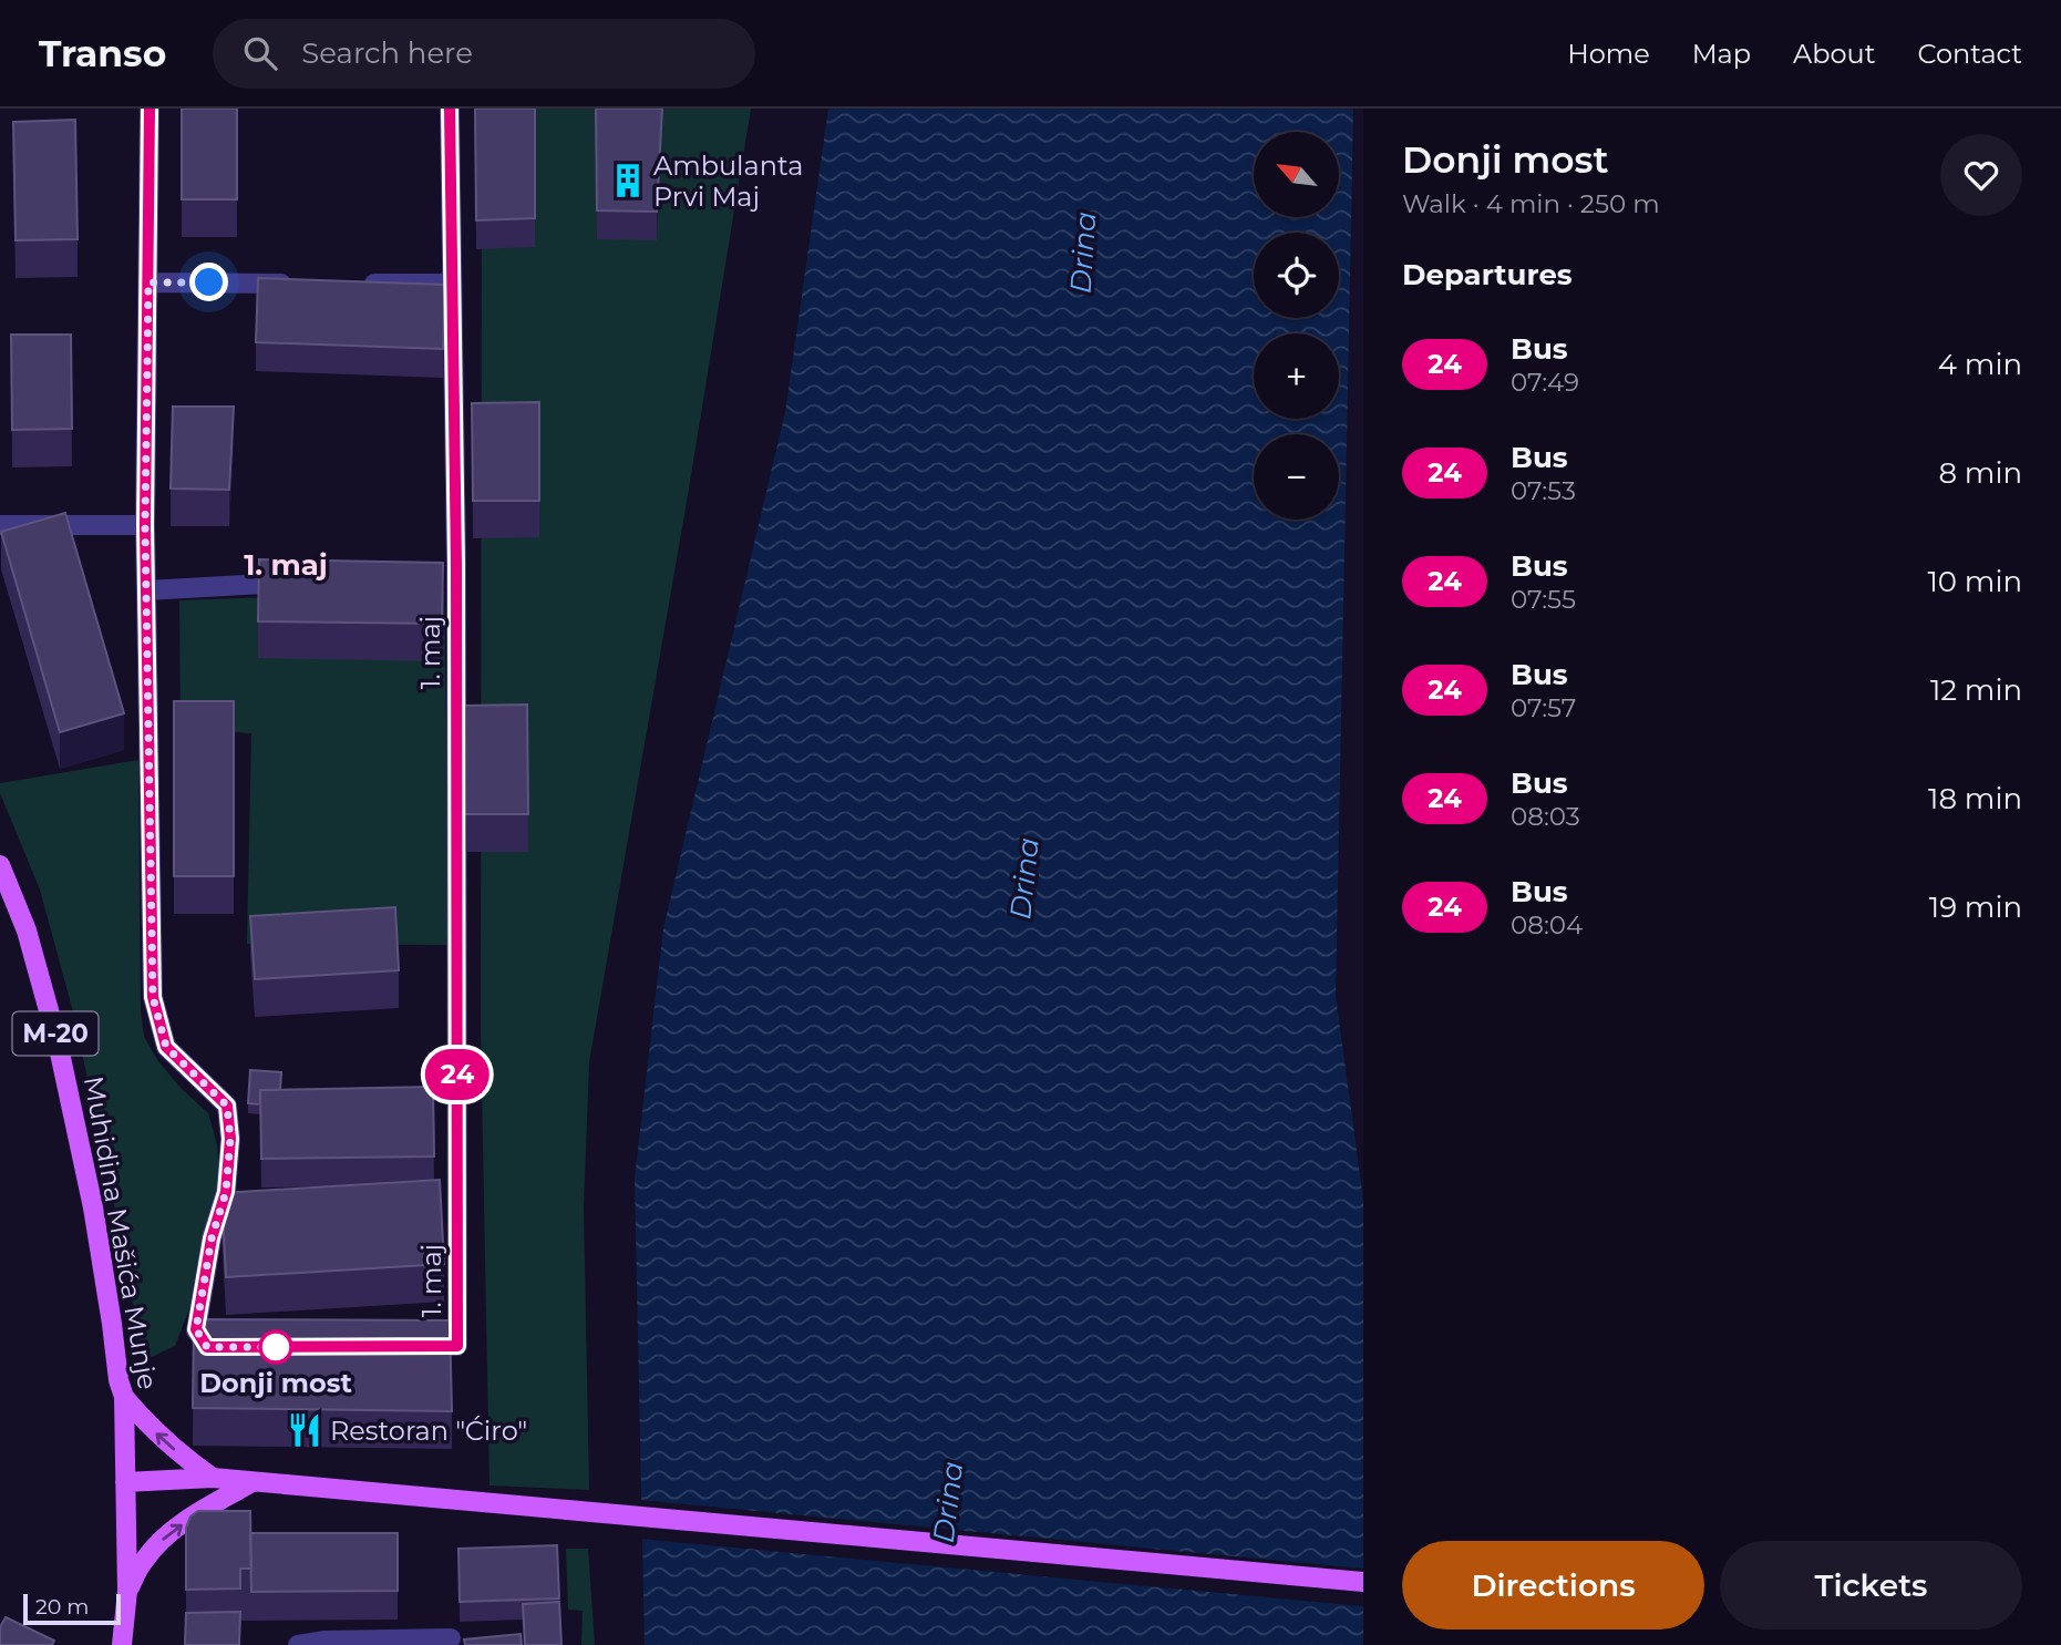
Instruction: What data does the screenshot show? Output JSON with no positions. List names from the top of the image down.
{
  "streets": {
    "main road": ["M-20", "Muhidina Mašića Munje"],
    "street": ["1. maj"]
  },
  "crossings": [
    ["M-20", "Muhidina Mašića Munje"]
  ],
  "districts": ["1. maj"],
  "water": ["Drina"],
  "places": {
    "building": ["Ambulanta Prvi Maj"],
    "other": ["Donji most"],
    "restaurant": ["Restoran \"Ćiro\""]
  },
  "lines": ["bus line 24"],
  "scale_bar": "20 m",
  "north": "top left",
  "page": {
    "header": "Transo",
    "search": "Search here",
    "nav": [
      "Home",
      "Map",
      "About",
      "Contact"
    ],
    "on_map": "24",
    "heading": [
      ["Donji most", "Walk · 4 min · 250 m"],
      "Departures"
    ],
    "map_buttons": ["+", "−"],
    "list": [
      {
        "mark": "24",
        "name": "Bus",
        "note": "07:49",
        "value": "4 min"
      },
      {
        "mark": "24",
        "name": "Bus",
        "note": "07:53",
        "value": "8 min"
      },
      {
        "mark": "24",
        "name": "Bus",
        "note": "07:55",
        "value": "10 min"
      },
      {
        "mark": "24",
        "name": "Bus",
        "note": "07:57",
        "value": "12 min"
      },
      {
        "mark": "24",
        "name": "Bus",
        "note": "08:03",
        "value": "18 min"
      },
      {
        "mark": "24",
        "name": "Bus",
        "note": "08:04",
        "value": "19 min"
      }
    ],
    "buttons": ["Directions", "Tickets"],
    "scale": "20 m"
  }
}
